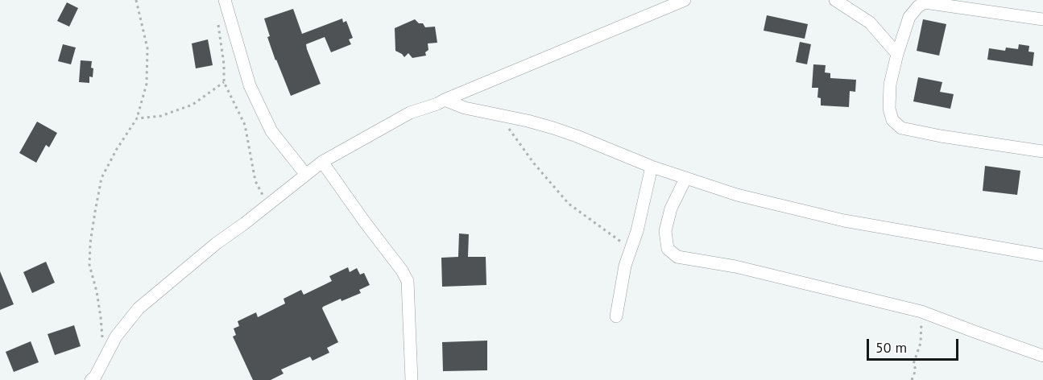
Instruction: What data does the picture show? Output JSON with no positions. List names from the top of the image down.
{
  "scale_bar": "50 m"
}
